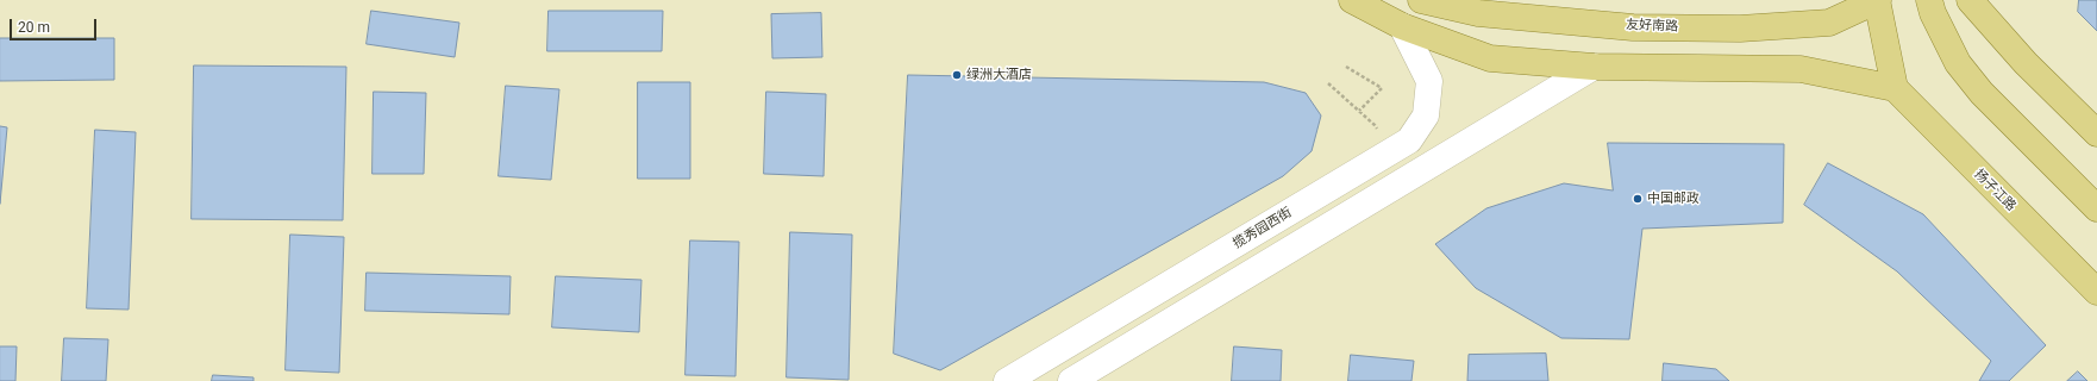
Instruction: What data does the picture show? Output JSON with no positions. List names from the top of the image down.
{
  "streets": {
    "main road": ["友好南路", "扬子江路"],
    "street": ["揽秀园西街"]
  },
  "places": ["绿洲大酒店", "中国邮政"],
  "scale_bar": "20 m"
}
